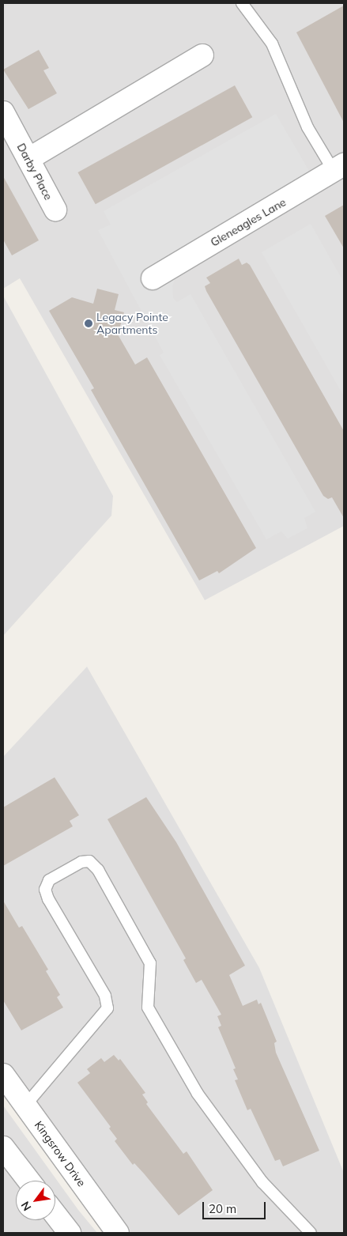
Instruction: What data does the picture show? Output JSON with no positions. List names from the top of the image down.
{
  "streets": {
    "street": ["Darby Place", "Gleneagles Lane", "Kingsrow Drive"]
  },
  "places": ["Legacy Pointe Apartments"],
  "scale_bar": "20 m",
  "north": "bottom left"
}
